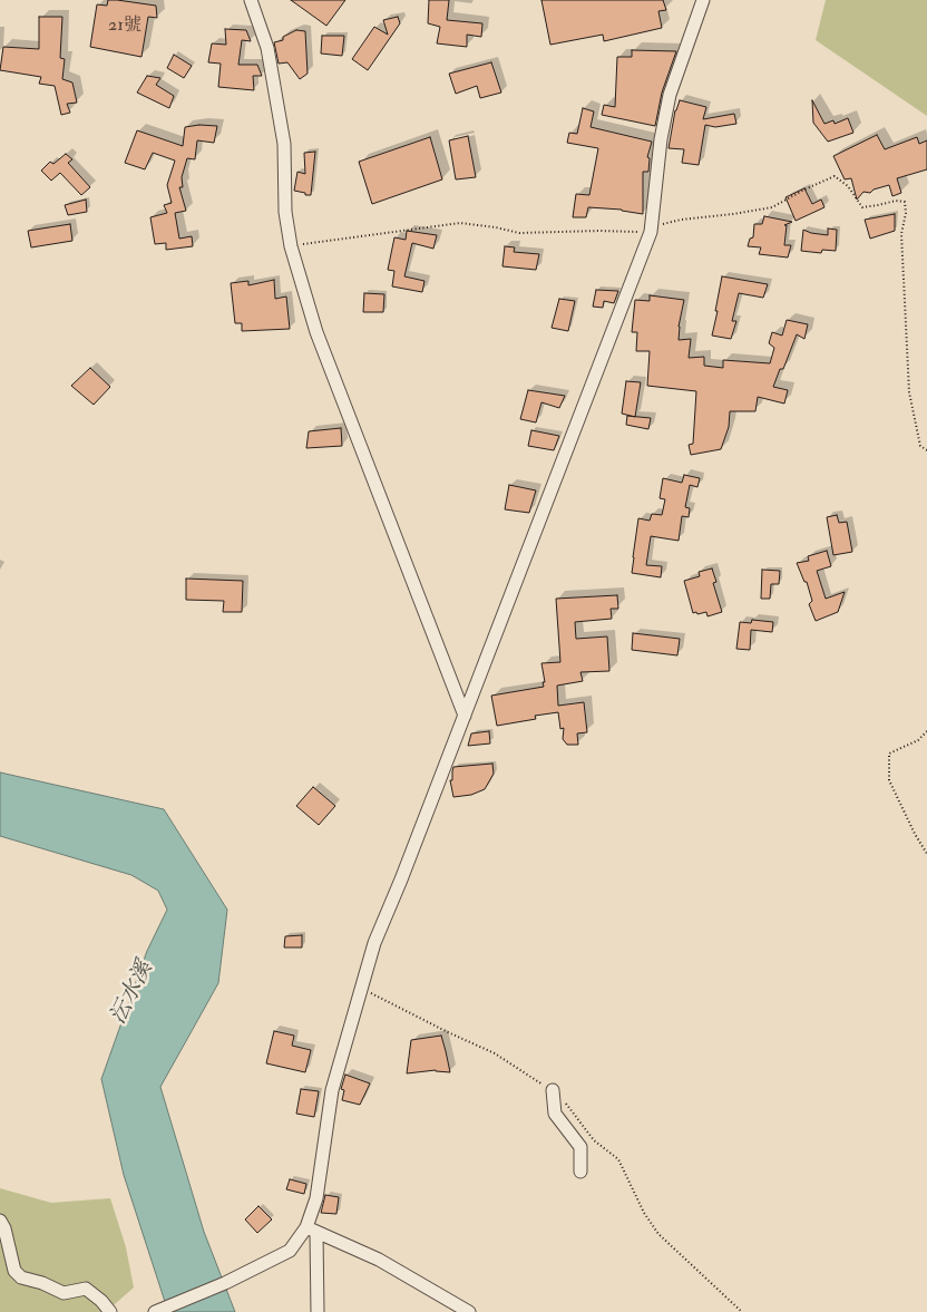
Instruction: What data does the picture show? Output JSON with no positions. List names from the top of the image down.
{
  "water": ["沄水溪"],
  "house_numbers": ["21號"]
}
